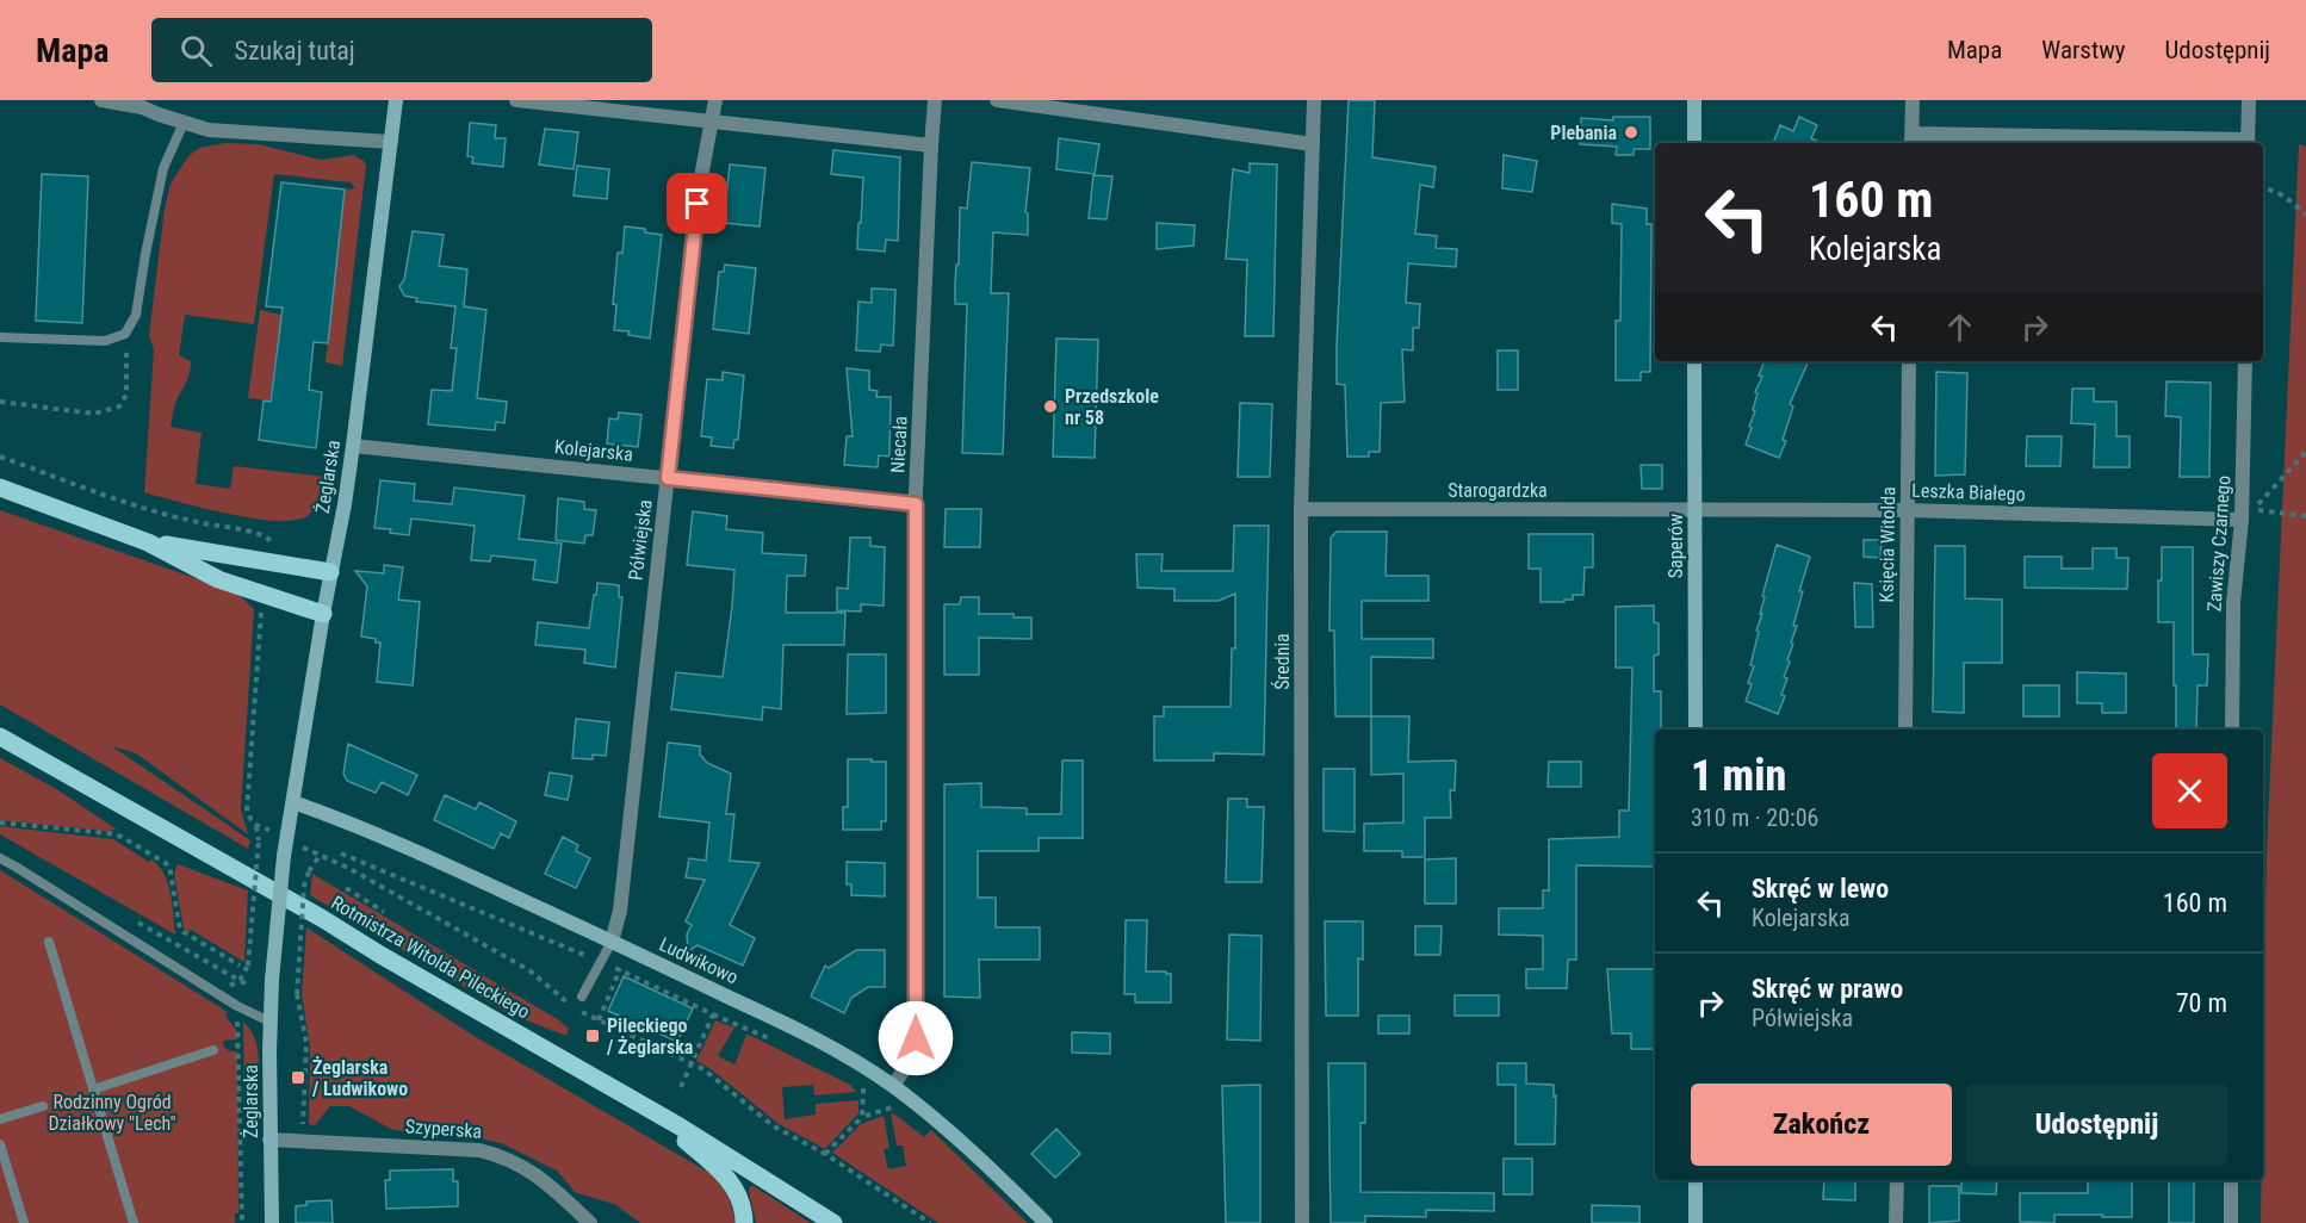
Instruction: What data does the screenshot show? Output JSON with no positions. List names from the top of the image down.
{
  "streets": {
    "main road": ["Rotmistrza Witolda Pileckiego"],
    "street": [
      "Niecała",
      "Kolejarska",
      "Żeglarska",
      "Starogardzka",
      "Leszka Białego",
      "Półwiejska",
      "Zawiszy Czarnego",
      "Księcia Witolda",
      "Saperów",
      "Średnia",
      "Ludwikowo",
      "Szyperska"
    ]
  },
  "crossings": [
    ["Niecała", "Kolejarska"],
    ["Niecała", "Ludwikowo"],
    ["Kolejarska", "Żeglarska"],
    ["Kolejarska", "Półwiejska"],
    ["Żeglarska", "Ludwikowo"],
    ["Żeglarska", "Szyperska"],
    ["Starogardzka", "Leszka Białego"],
    ["Starogardzka", "Saperów"],
    ["Starogardzka", "Średnia"],
    ["Leszka Białego", "Zawiszy Czarnego"],
    ["Leszka Białego", "Księcia Witolda"],
    ["Leszka Białego", "Saperów"],
    ["Półwiejska", "Ludwikowo"]
  ],
  "parks": ["Rodzinny Ogród Działkowy \"Lech\""],
  "places": {
    "other": ["Plebania", "Przedszkole nr 58"],
    "transit": ["Pileckiego / Żeglarska", "Żeglarska / Ludwikowo"]
  },
  "page": {
    "header": "Mapa",
    "search": "Szukaj tutaj",
    "nav": ["Mapa", "Warstwy", "Udostępnij"],
    "turn": ["160 m", "Kolejarska"],
    "heading": ["1 min", "310 m · 20:06"],
    "list": [
      {
        "name": "Skręć w lewo",
        "note": "Kolejarska",
        "value": "160 m"
      },
      {
        "name": "Skręć w prawo",
        "note": "Półwiejska",
        "value": "70 m"
      }
    ],
    "buttons": ["Zakończ", "Udostępnij"]
  }
}
